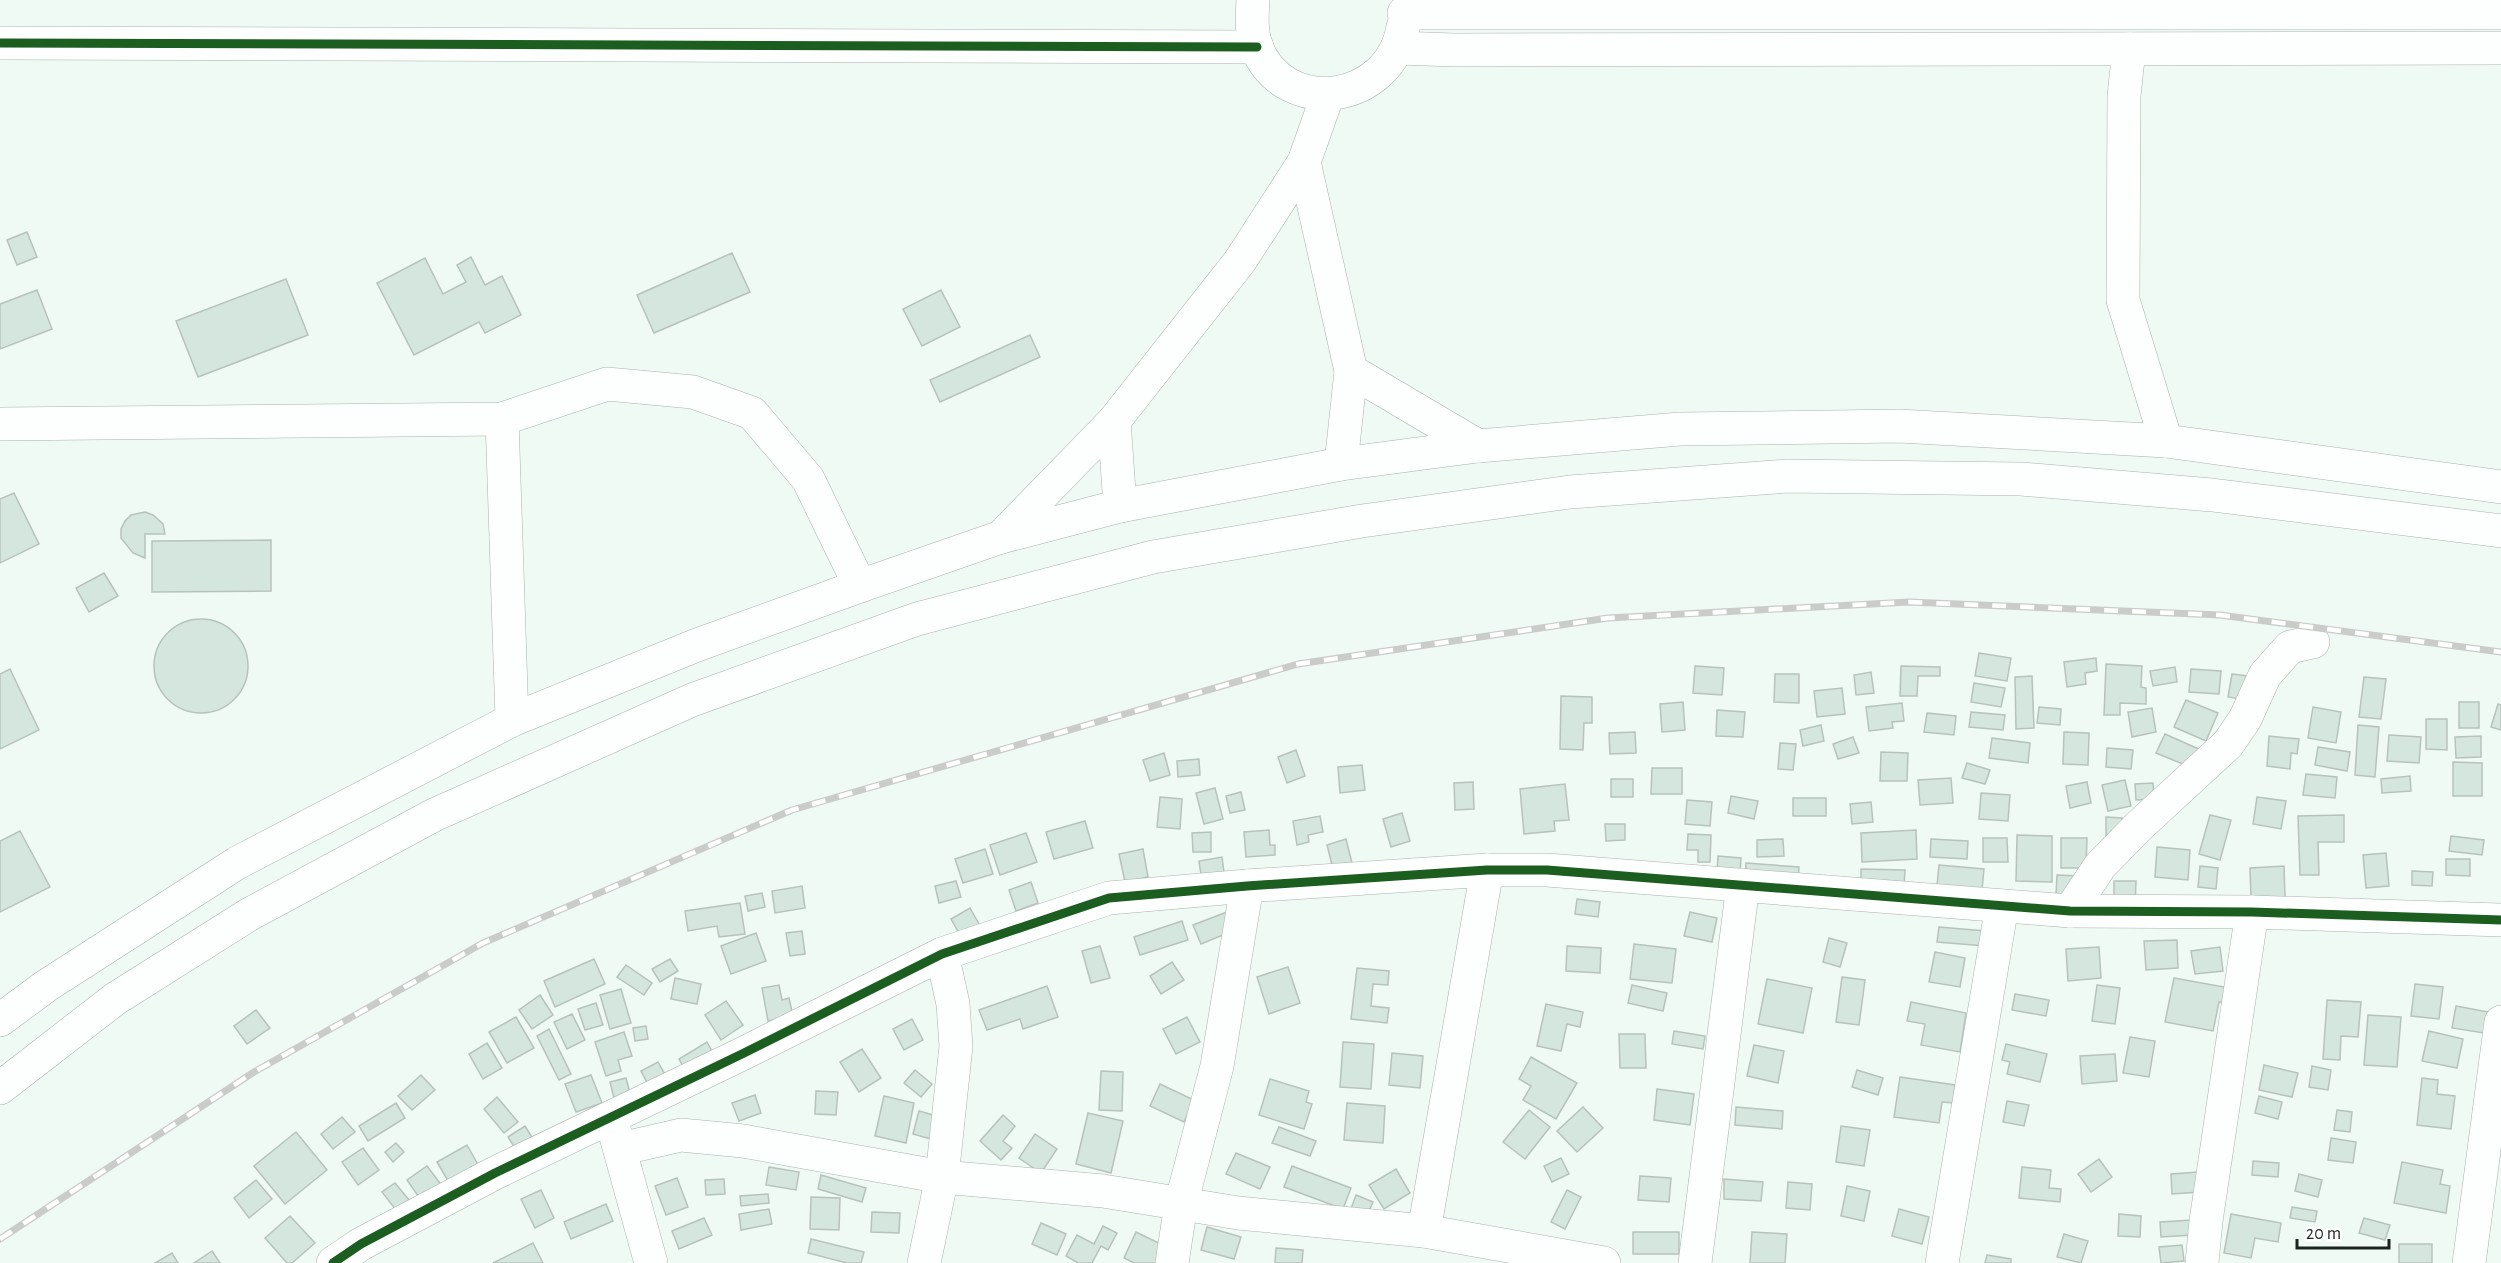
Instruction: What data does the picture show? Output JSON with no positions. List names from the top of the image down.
{
  "scale_bar": "20 m"
}
